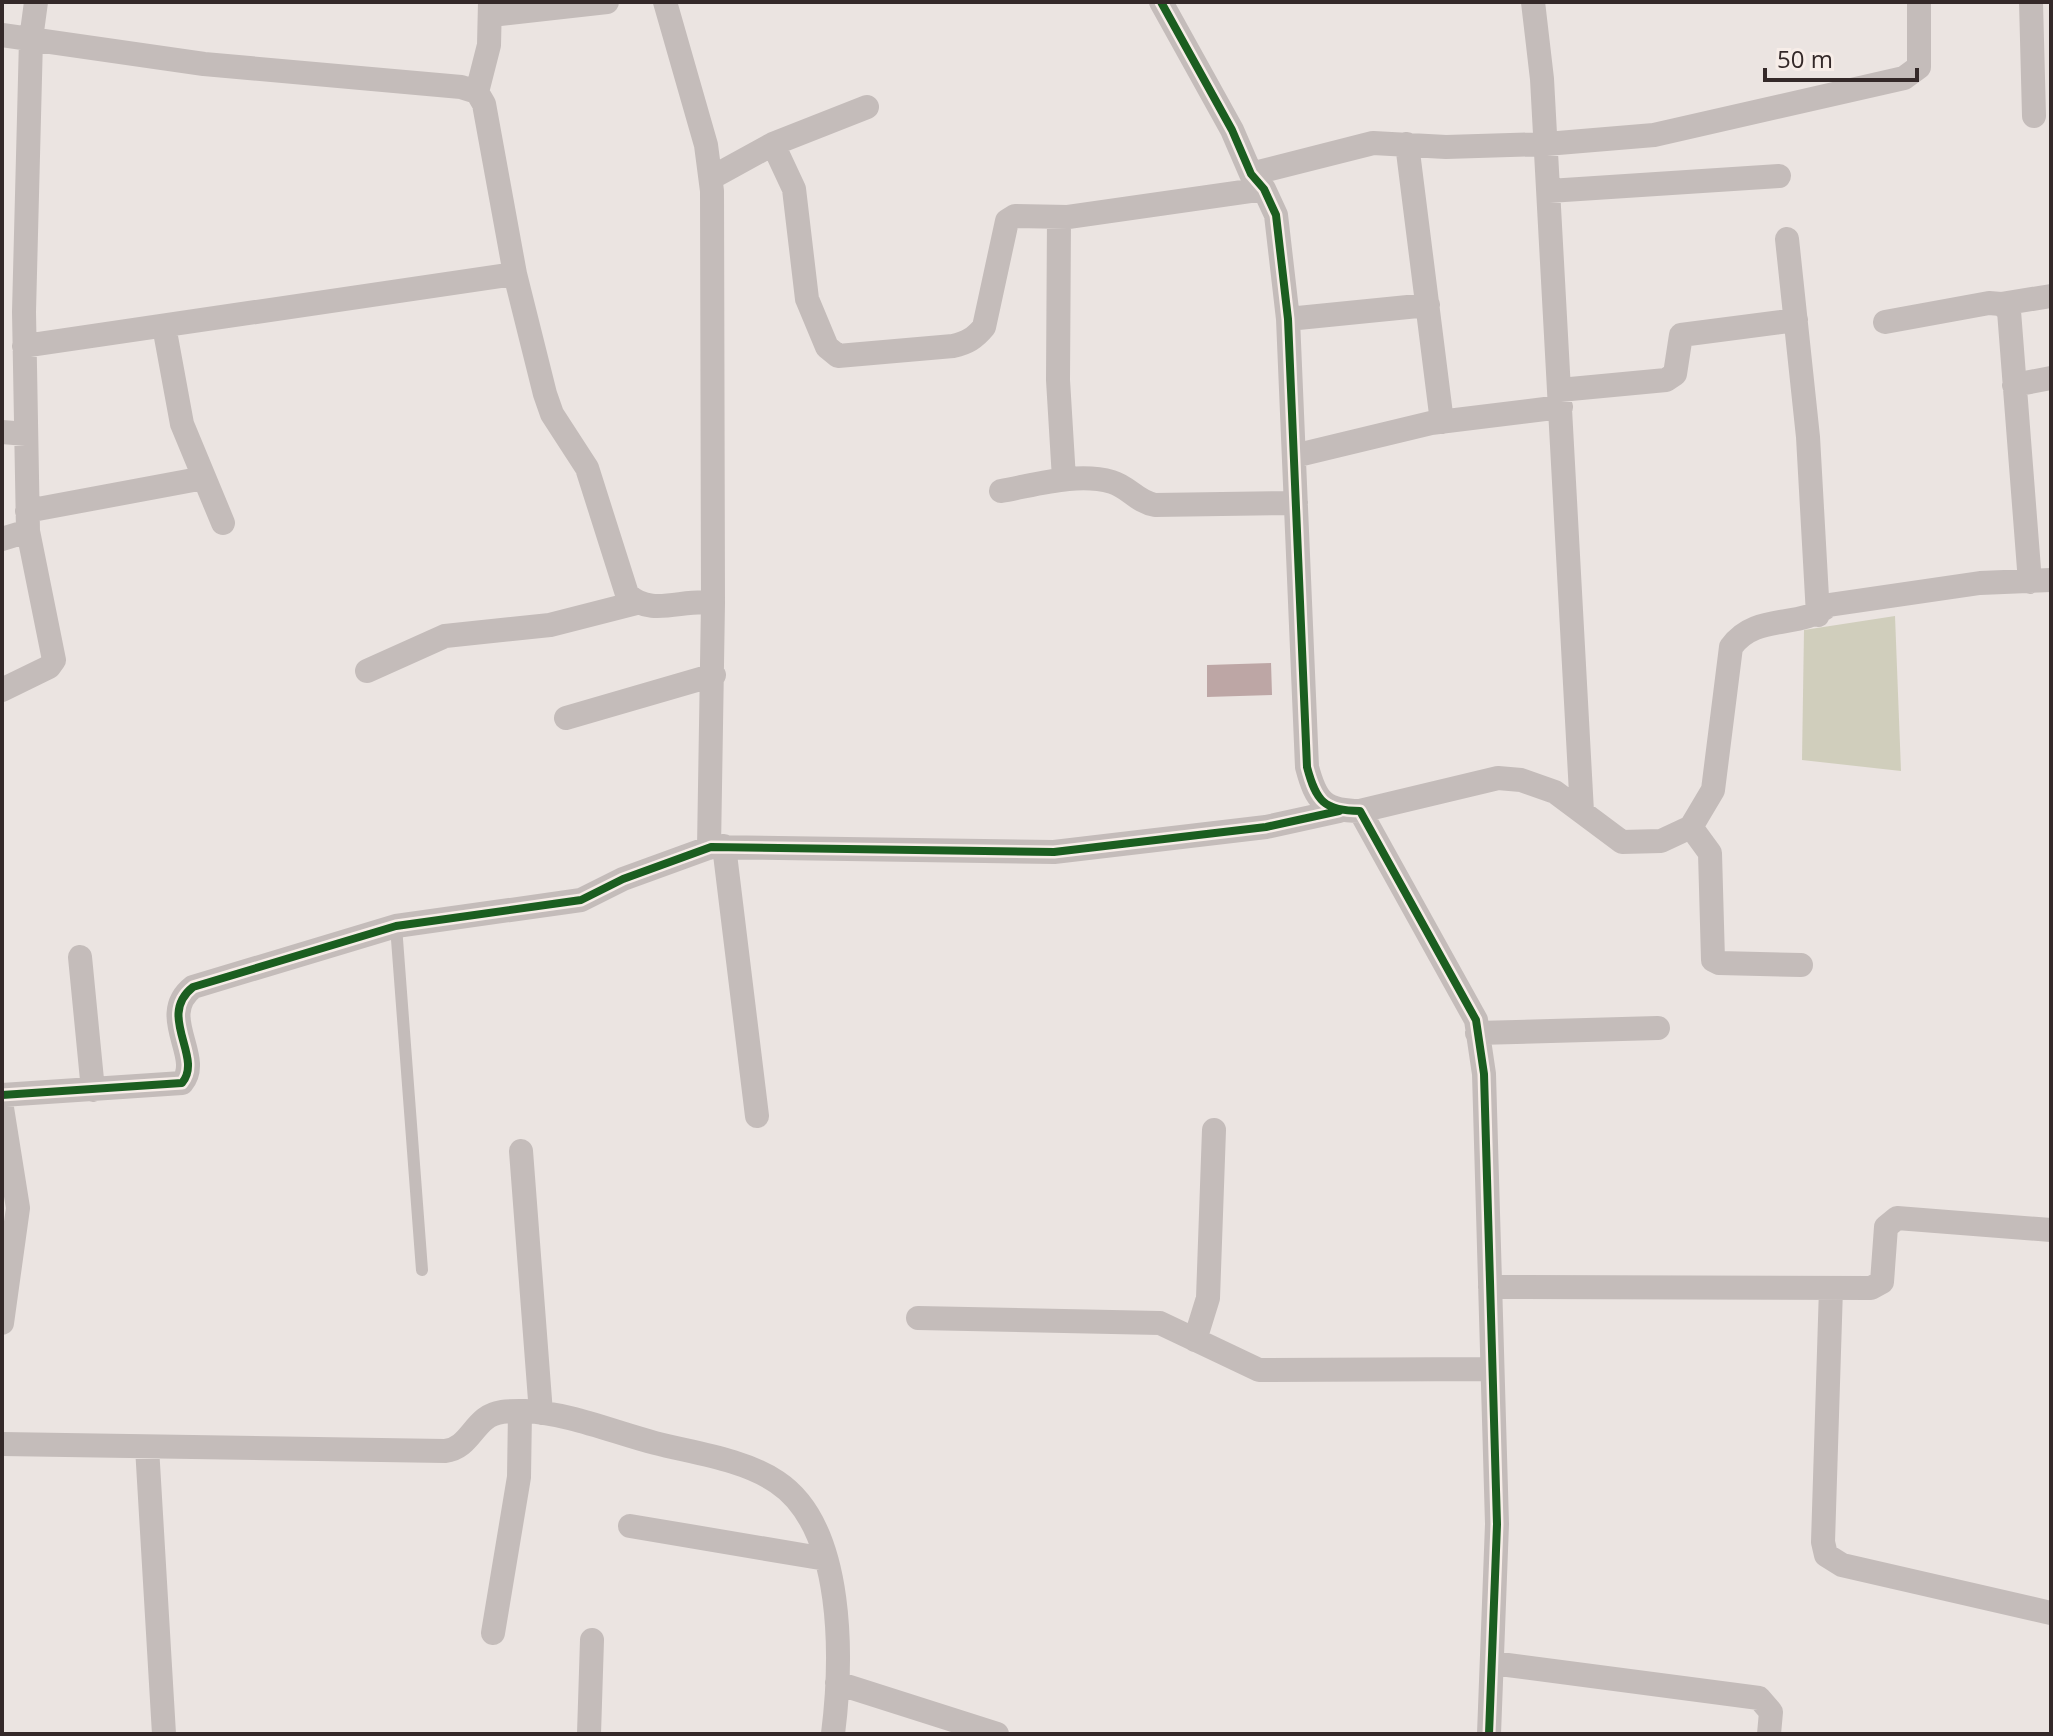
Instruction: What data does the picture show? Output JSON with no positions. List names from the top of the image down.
{
  "scale_bar": "50 m"
}
